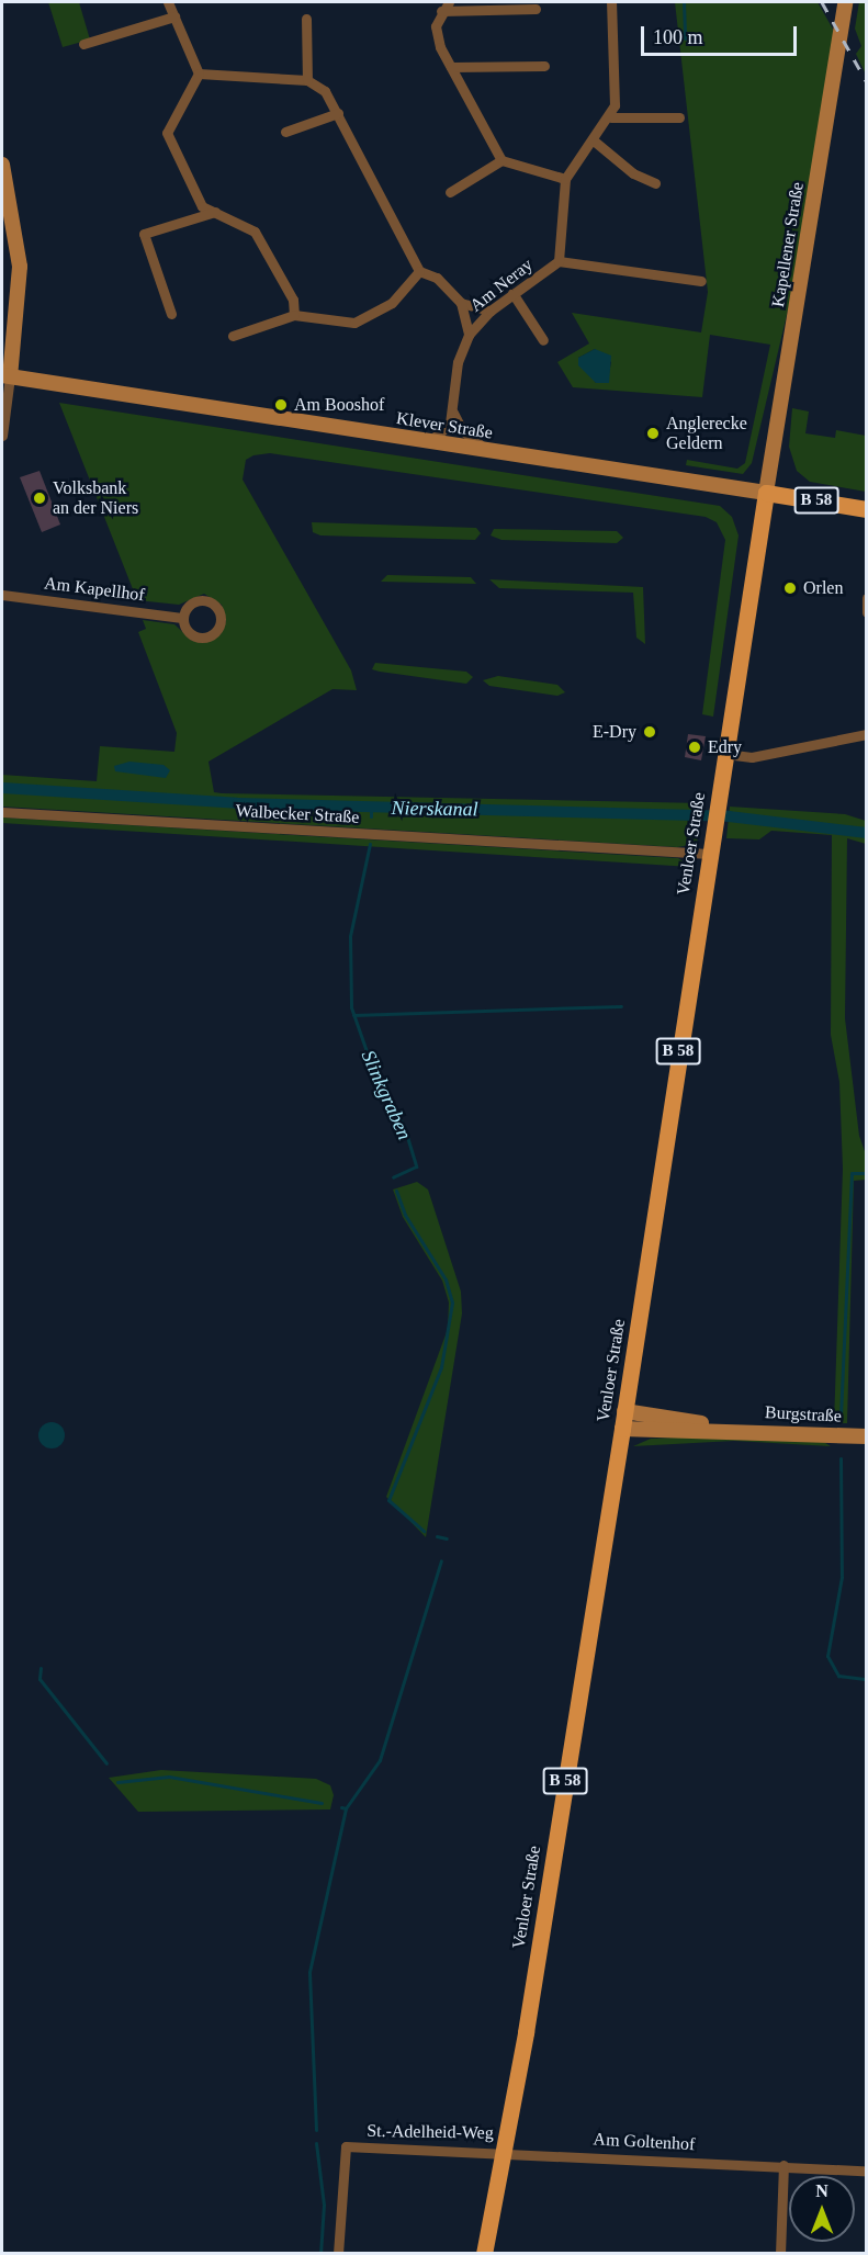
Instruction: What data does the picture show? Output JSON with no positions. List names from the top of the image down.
{
  "streets": {
    "main road": [
      "Kapellener Straße",
      "Klever Straße",
      "B 58",
      "Venloer Straße",
      "Burgstraße"
    ],
    "street": [
      "Am Neray",
      "Am Kapellhof",
      "Walbecker Straße",
      "St.-Adelheid-Weg",
      "Am Goltenhof"
    ]
  },
  "crossings": [
    ["Kapellener Straße", "Klever Straße"],
    ["Kapellener Straße", "B 58"],
    ["Kapellener Straße", "Venloer Straße"],
    ["Klever Straße", "B 58"],
    ["Klever Straße", "Venloer Straße"],
    ["B 58", "Venloer Straße"],
    ["Walbecker Straße", "Venloer Straße"],
    ["Venloer Straße", "Burgstraße"],
    ["Venloer Straße", "St.-Adelheid-Weg"],
    ["Venloer Straße", "Am Goltenhof"],
    ["St.-Adelheid-Weg", "Am Goltenhof"]
  ],
  "water": ["Nierskanal", "Slinkgraben"],
  "places": [
    "Am Booshof",
    "Anglerecke Geldern",
    "Volksbank an der Niers",
    "Orlen",
    "E-Dry",
    "Edry"
  ],
  "scale_bar": "100 m",
  "north": "top"
}
